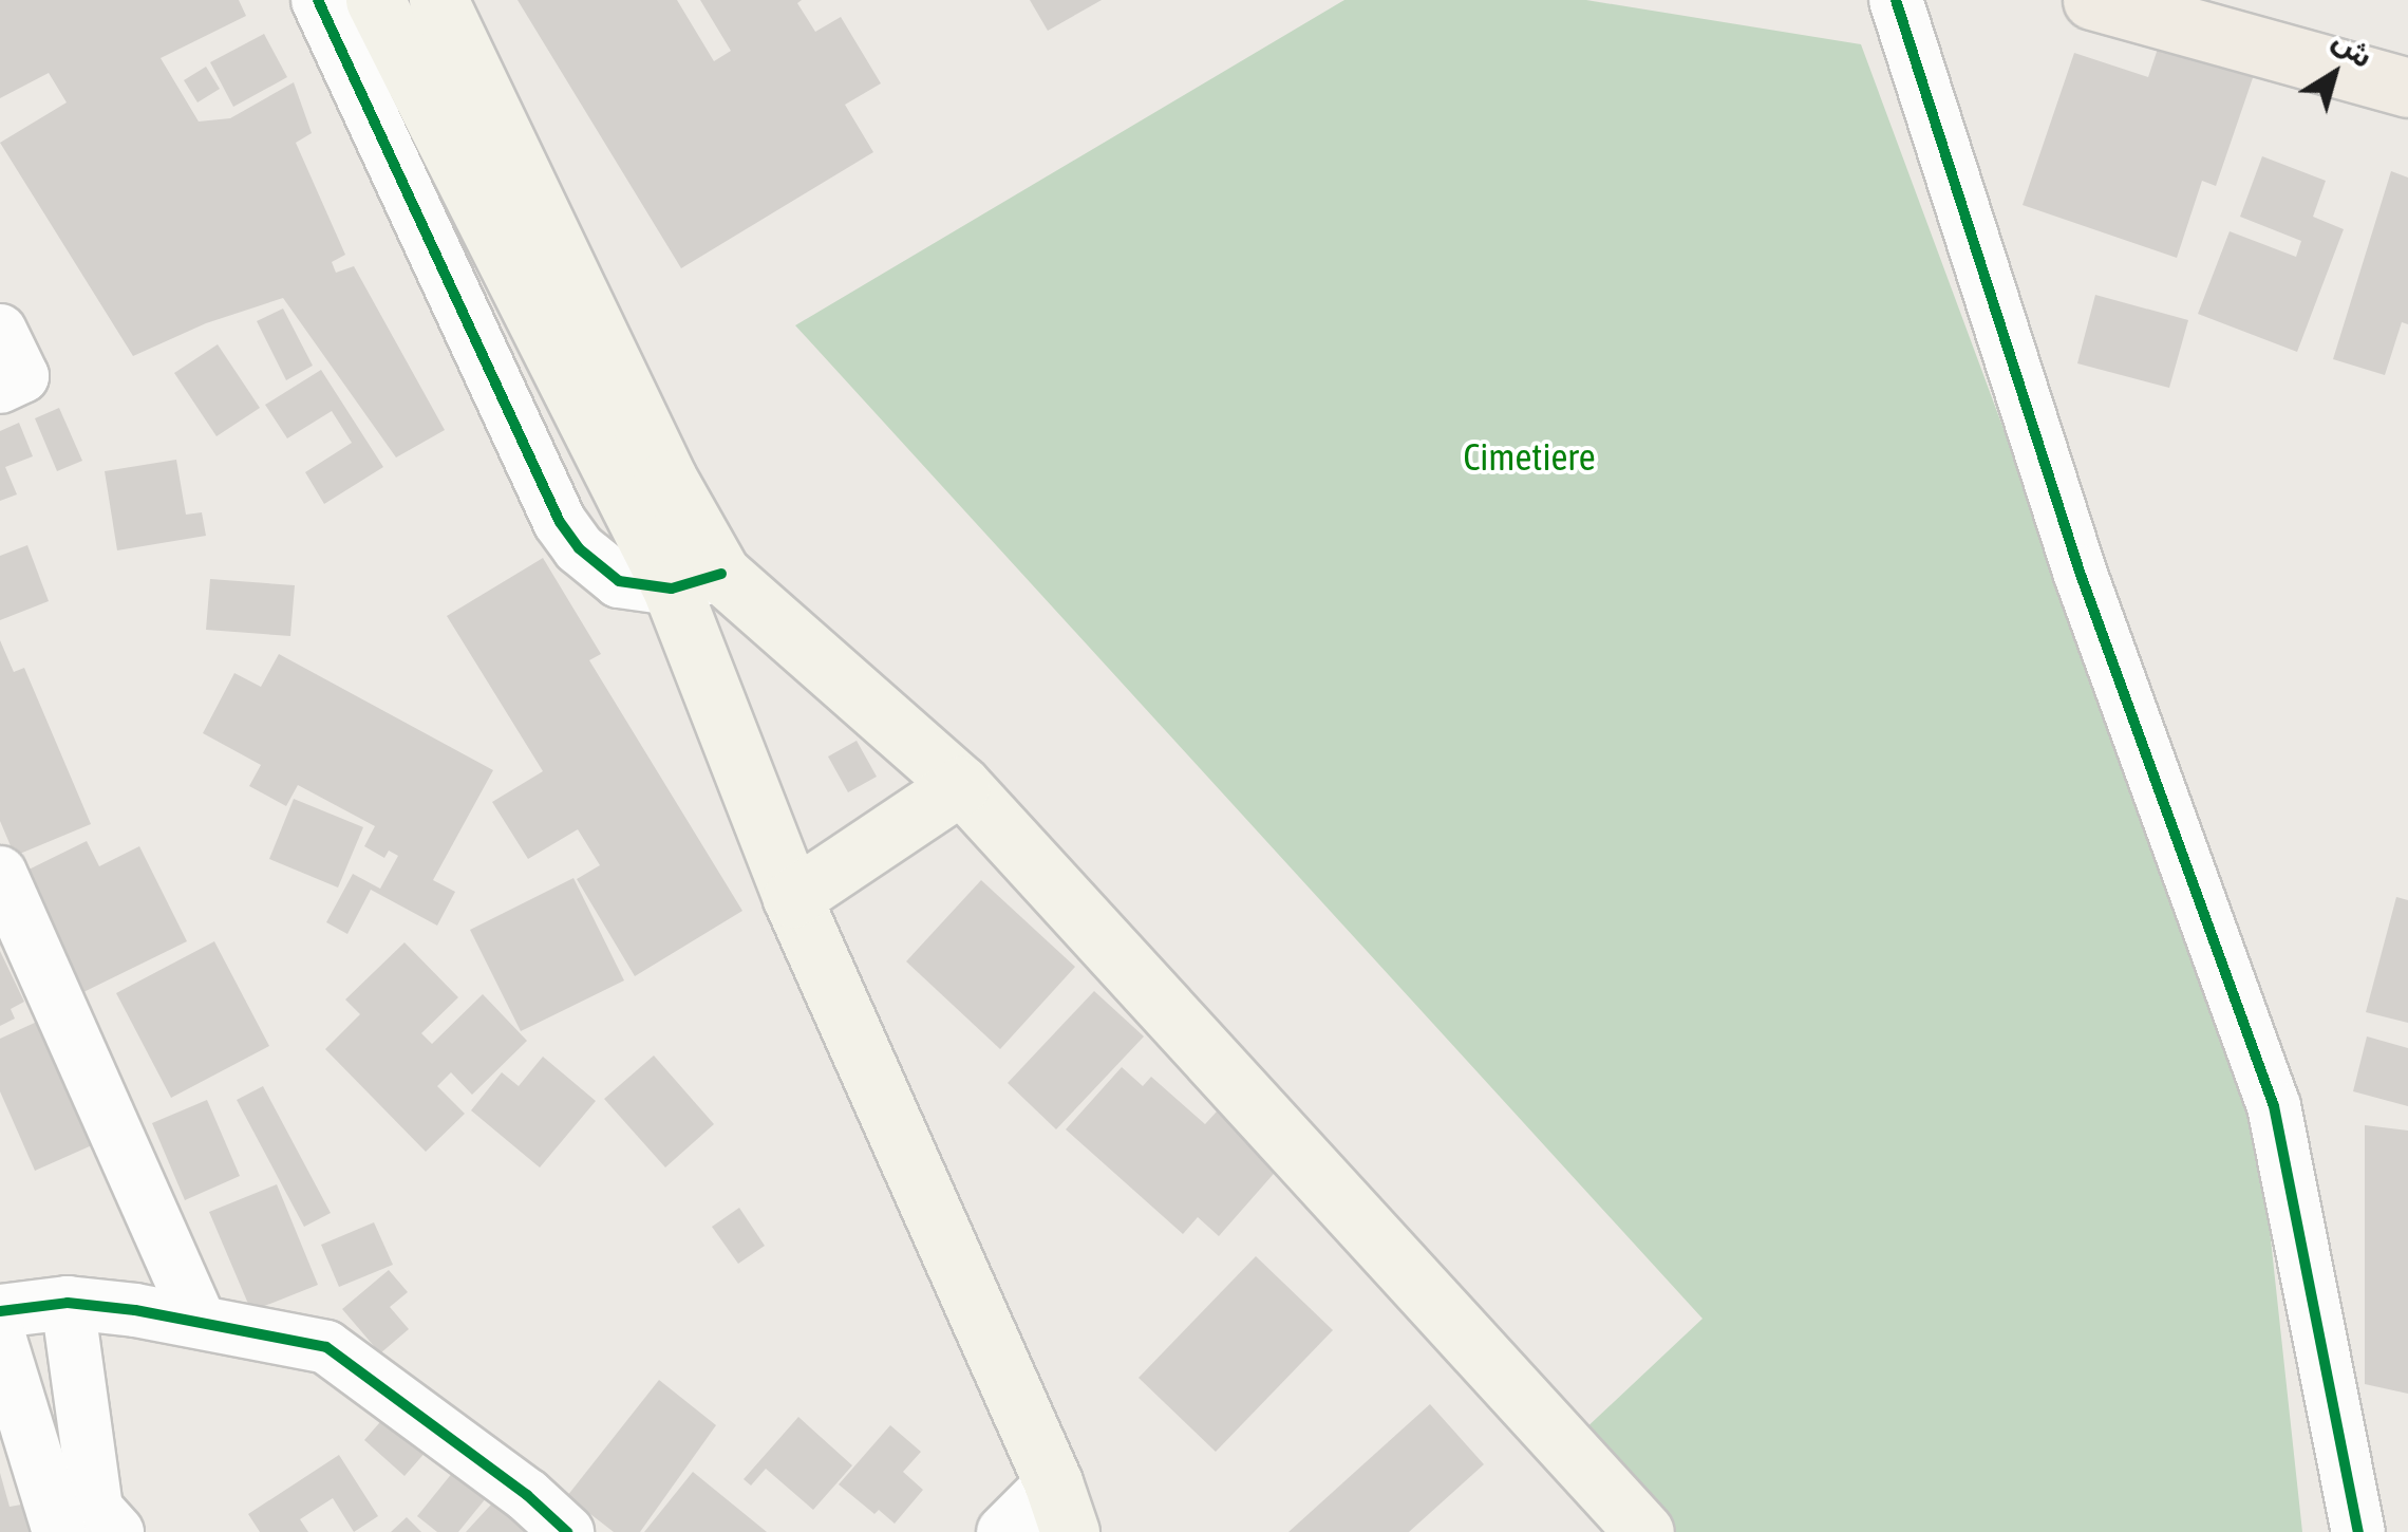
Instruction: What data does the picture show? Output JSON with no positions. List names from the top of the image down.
{
  "parks": ["Cimetiere"],
  "north": "top right"
}
